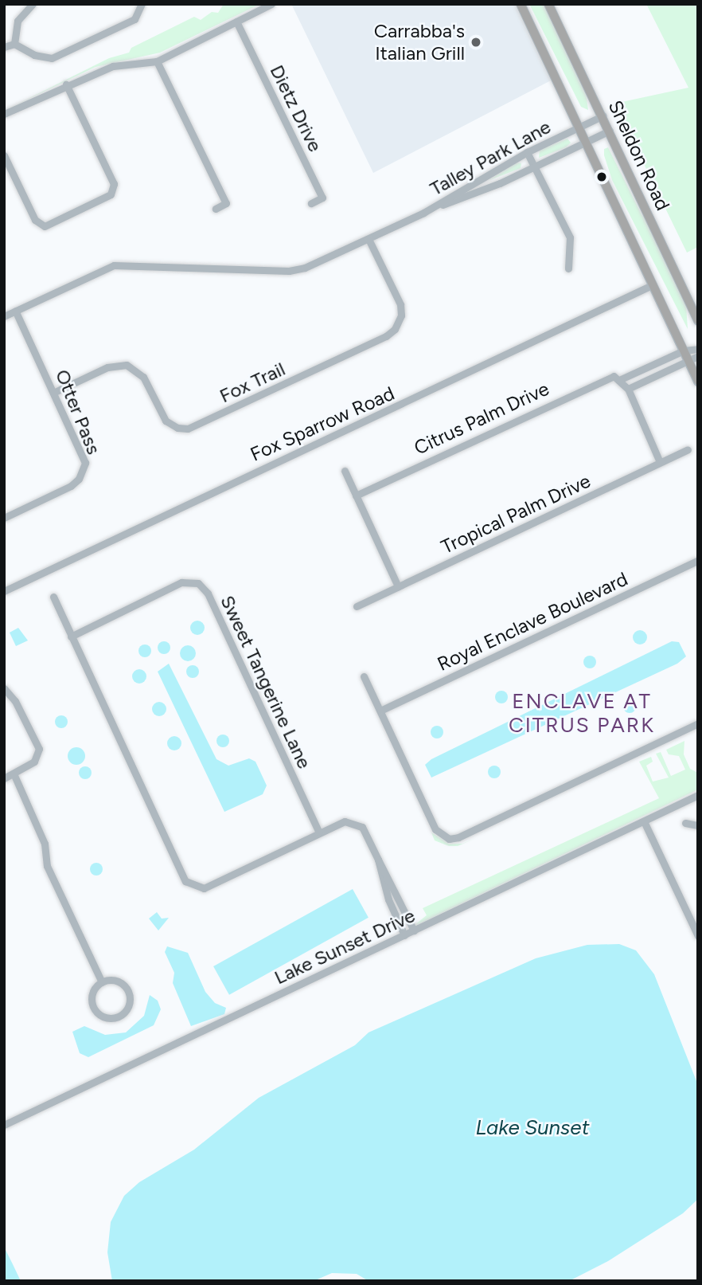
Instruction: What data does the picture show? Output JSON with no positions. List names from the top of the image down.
{
  "streets": {
    "main road": ["Sheldon Road"],
    "street": [
      "Dietz Drive",
      "Talley Park Lane",
      "Fox Trail",
      "Otter Pass",
      "Citrus Palm Drive",
      "Fox Sparrow Road",
      "Tropical Palm Drive",
      "Royal Enclave Boulevard",
      "Sweet Tangerine Lane",
      "Lake Sunset Drive"
    ]
  },
  "crossings": [
    ["Sheldon Road", "Talley Park Lane"],
    ["Talley Park Lane", "Fox Trail"],
    ["Talley Park Lane", "Otter Pass"],
    ["Fox Trail", "Otter Pass"]
  ],
  "districts": ["ENCLAVE AT CITRUS PARK"],
  "water": ["Lake Sunset"],
  "places": ["Carrabba's Italian Grill"]
}
